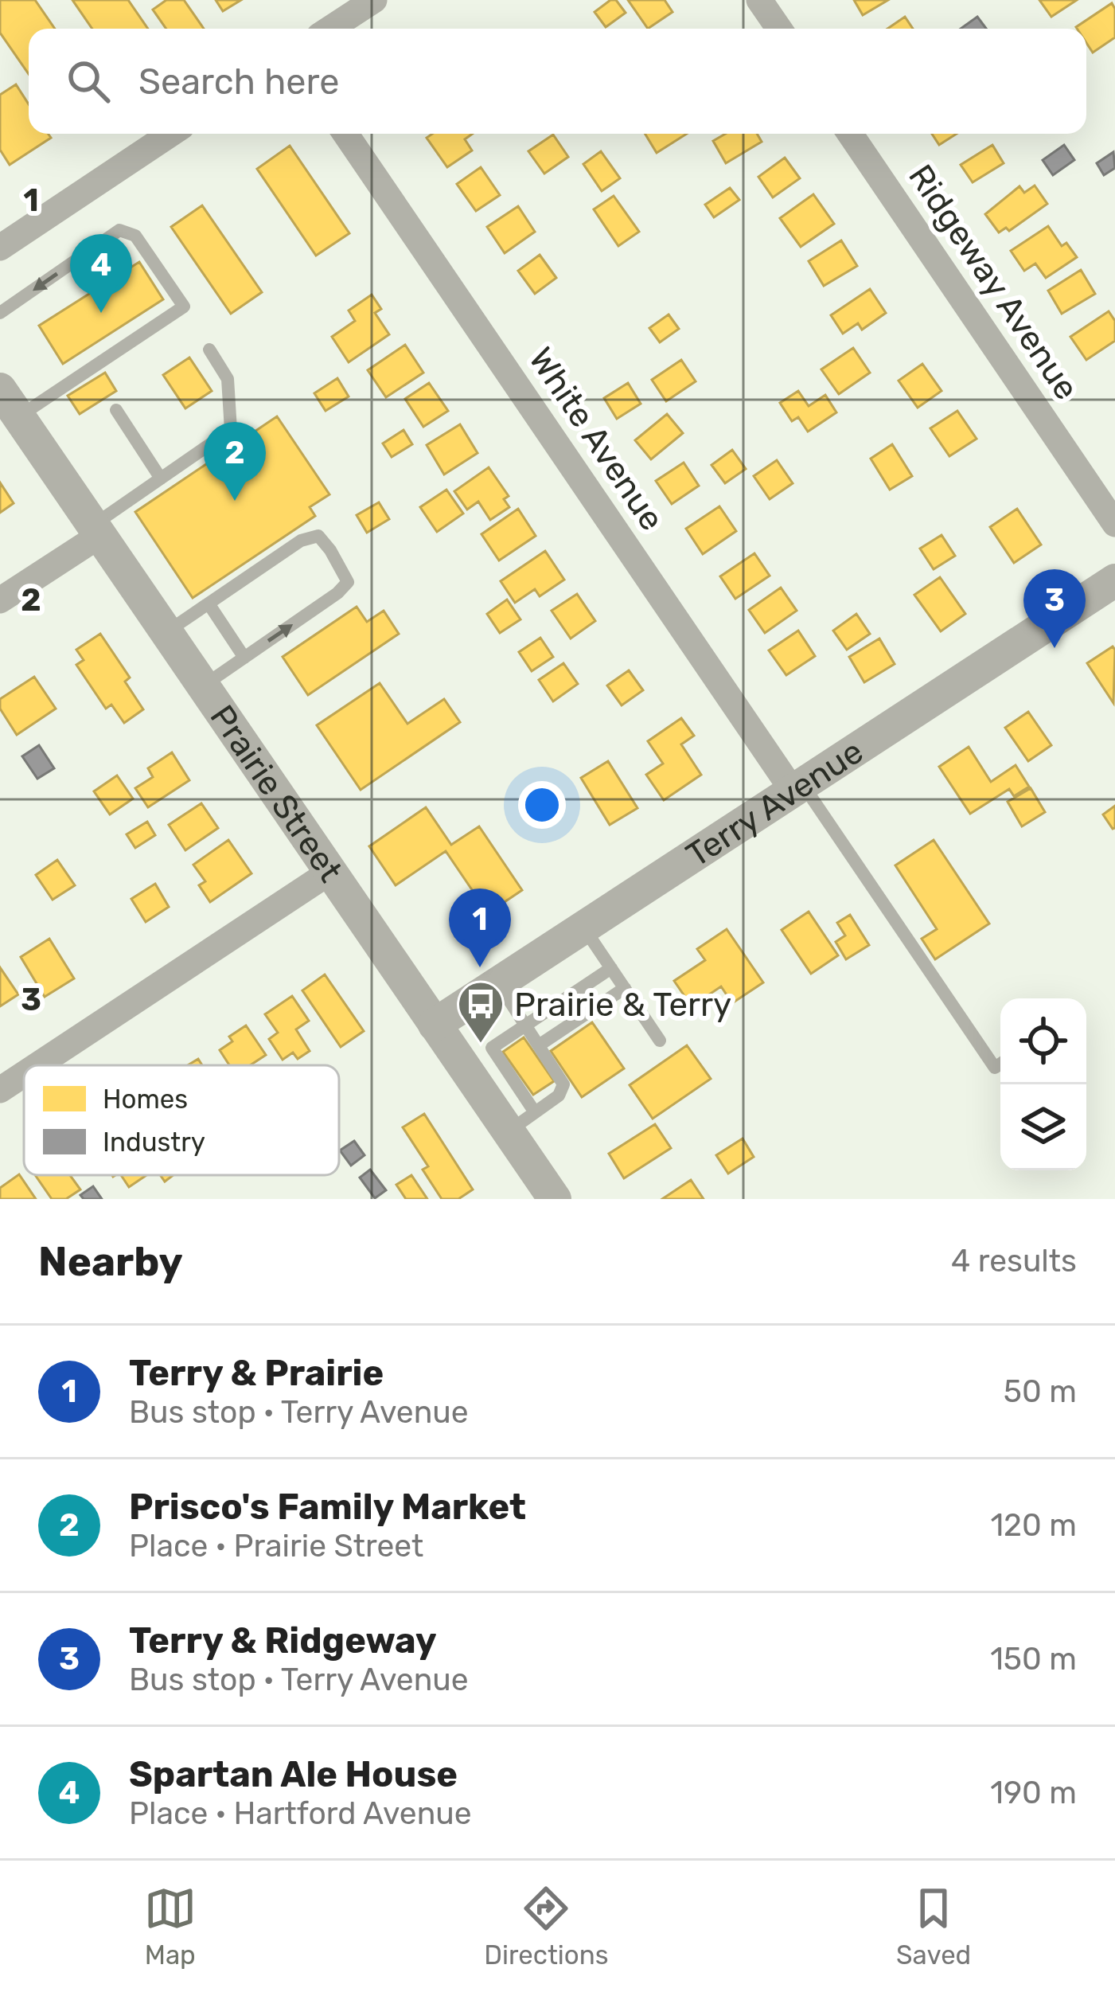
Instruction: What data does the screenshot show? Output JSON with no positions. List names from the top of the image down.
{
  "streets": {
    "street": [
      "Ridgeway Avenue",
      "White Avenue",
      "Prairie Street",
      "Terry Avenue"
    ]
  },
  "crossings": [
    ["White Avenue", "Terry Avenue"],
    ["Prairie Street", "Terry Avenue"]
  ],
  "places": {
    "bus stop": ["Prairie & Terry"]
  },
  "legend": ["Homes", "Industry"],
  "page": {
    "search": "Search here",
    "pins": [
      "4",
      "2",
      "3",
      "1"
    ],
    "heading": ["Nearby", "4 results"],
    "list": [
      {
        "mark": "1",
        "name": "Terry & Prairie",
        "note": "Bus stop · Terry Avenue",
        "value": "50 m"
      },
      {
        "mark": "2",
        "name": "Prisco's Family Market",
        "note": "Place · Prairie Street",
        "value": "120 m"
      },
      {
        "mark": "3",
        "name": "Terry & Ridgeway",
        "note": "Bus stop · Terry Avenue",
        "value": "150 m"
      },
      {
        "mark": "4",
        "name": "Spartan Ale House",
        "note": "Place · Hartford Avenue",
        "value": "190 m"
      }
    ],
    "nav": ["Map", "Directions", "Saved"]
  },
  "grid": {
    "rows": ["1", "2", "3"]
  }
}
